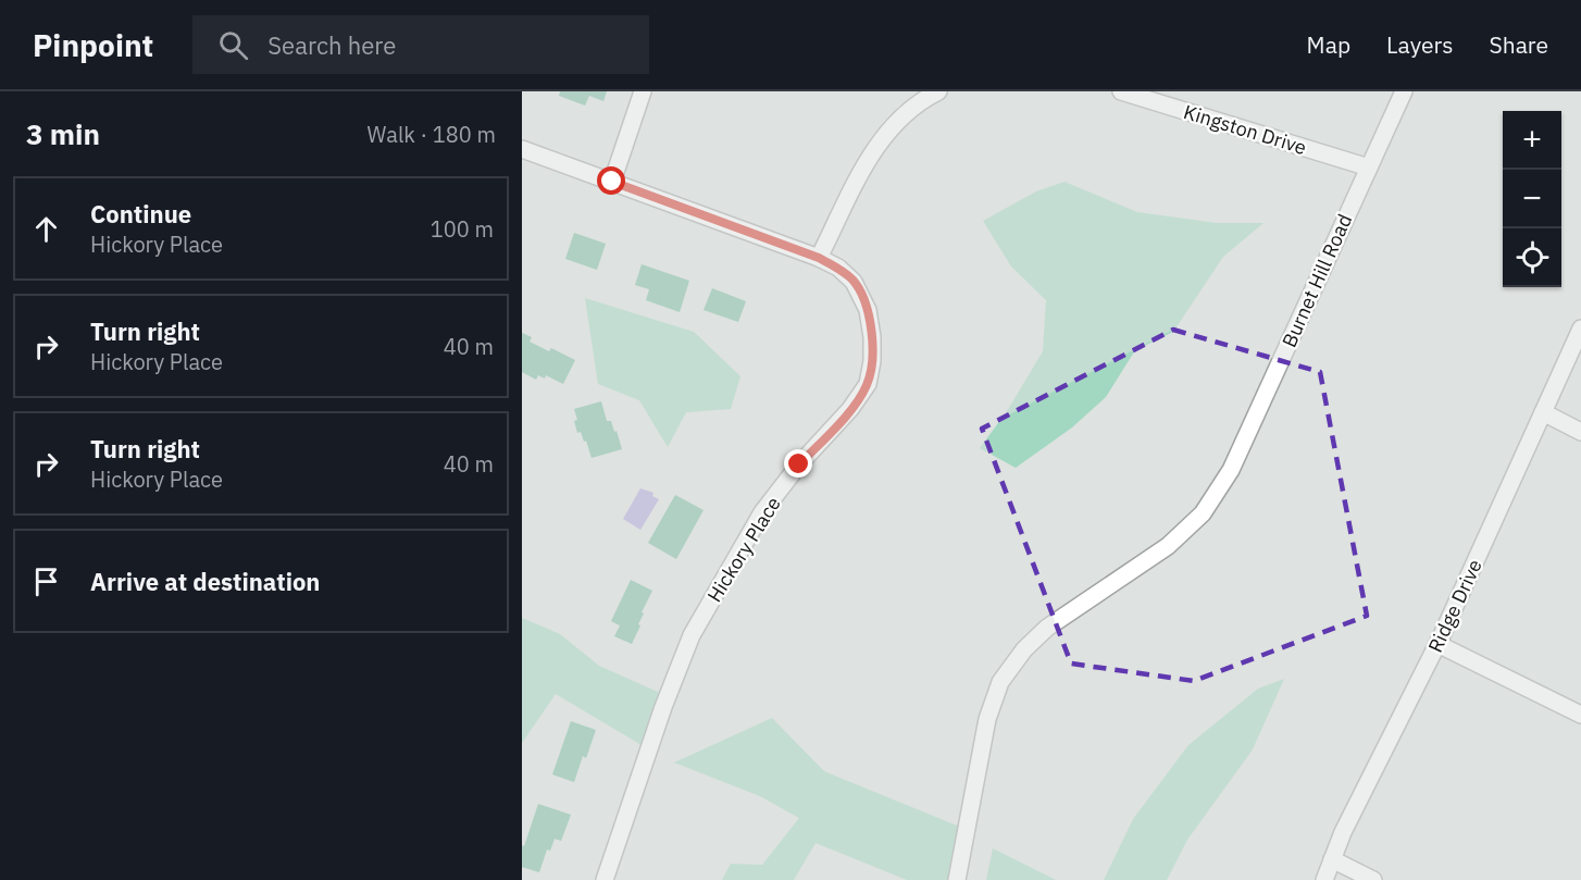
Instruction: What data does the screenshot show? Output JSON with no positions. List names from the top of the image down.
{
  "streets": {
    "street": [
      "Kingston Drive",
      "Burnet Hill Road",
      "Hickory Place",
      "Ridge Drive"
    ]
  },
  "crossings": [
    ["Kingston Drive", "Burnet Hill Road"]
  ],
  "page": {
    "header": "Pinpoint",
    "search": "Search here",
    "nav": ["Map", "Layers", "Share"],
    "heading": ["3 min", "Walk · 180 m"],
    "map_buttons": ["+", "−"],
    "list": [
      ["Continue", "Hickory Place", "100 m"],
      ["Turn right", "Hickory Place", "40 m"],
      ["Turn right", "Hickory Place", "40 m"],
      "Arrive at destination"
    ]
  }
}
